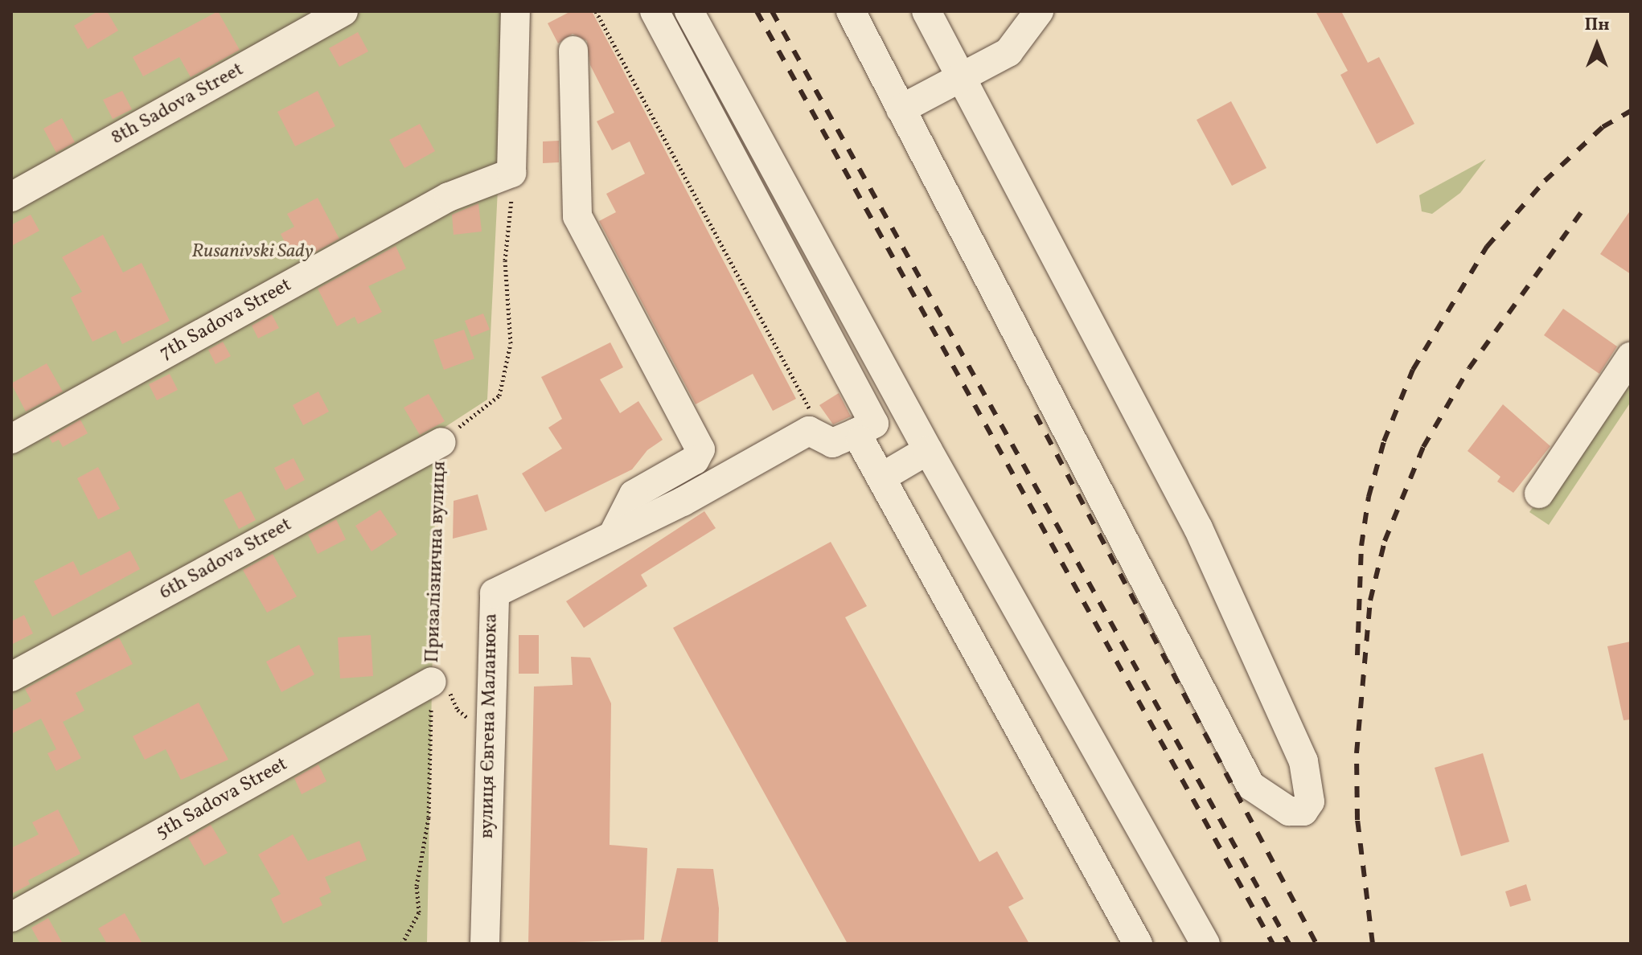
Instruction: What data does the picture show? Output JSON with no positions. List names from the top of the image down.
{
  "streets": {
    "street": [
      "8th Sadova Street",
      "7th Sadova Street",
      "6th Sadova Street",
      "вулиця Євгена Маланюка",
      "5th Sadova Street"
    ],
    "path": ["Призалізнична вулиця"]
  },
  "crossings": [
    ["7th Sadova Street", "Призалізнична вулиця"],
    ["6th Sadova Street", "Призалізнична вулиця"],
    ["Призалізнична вулиця", "5th Sadova Street"]
  ],
  "parks": ["Rusanivski Sady"],
  "north": "top"
}
